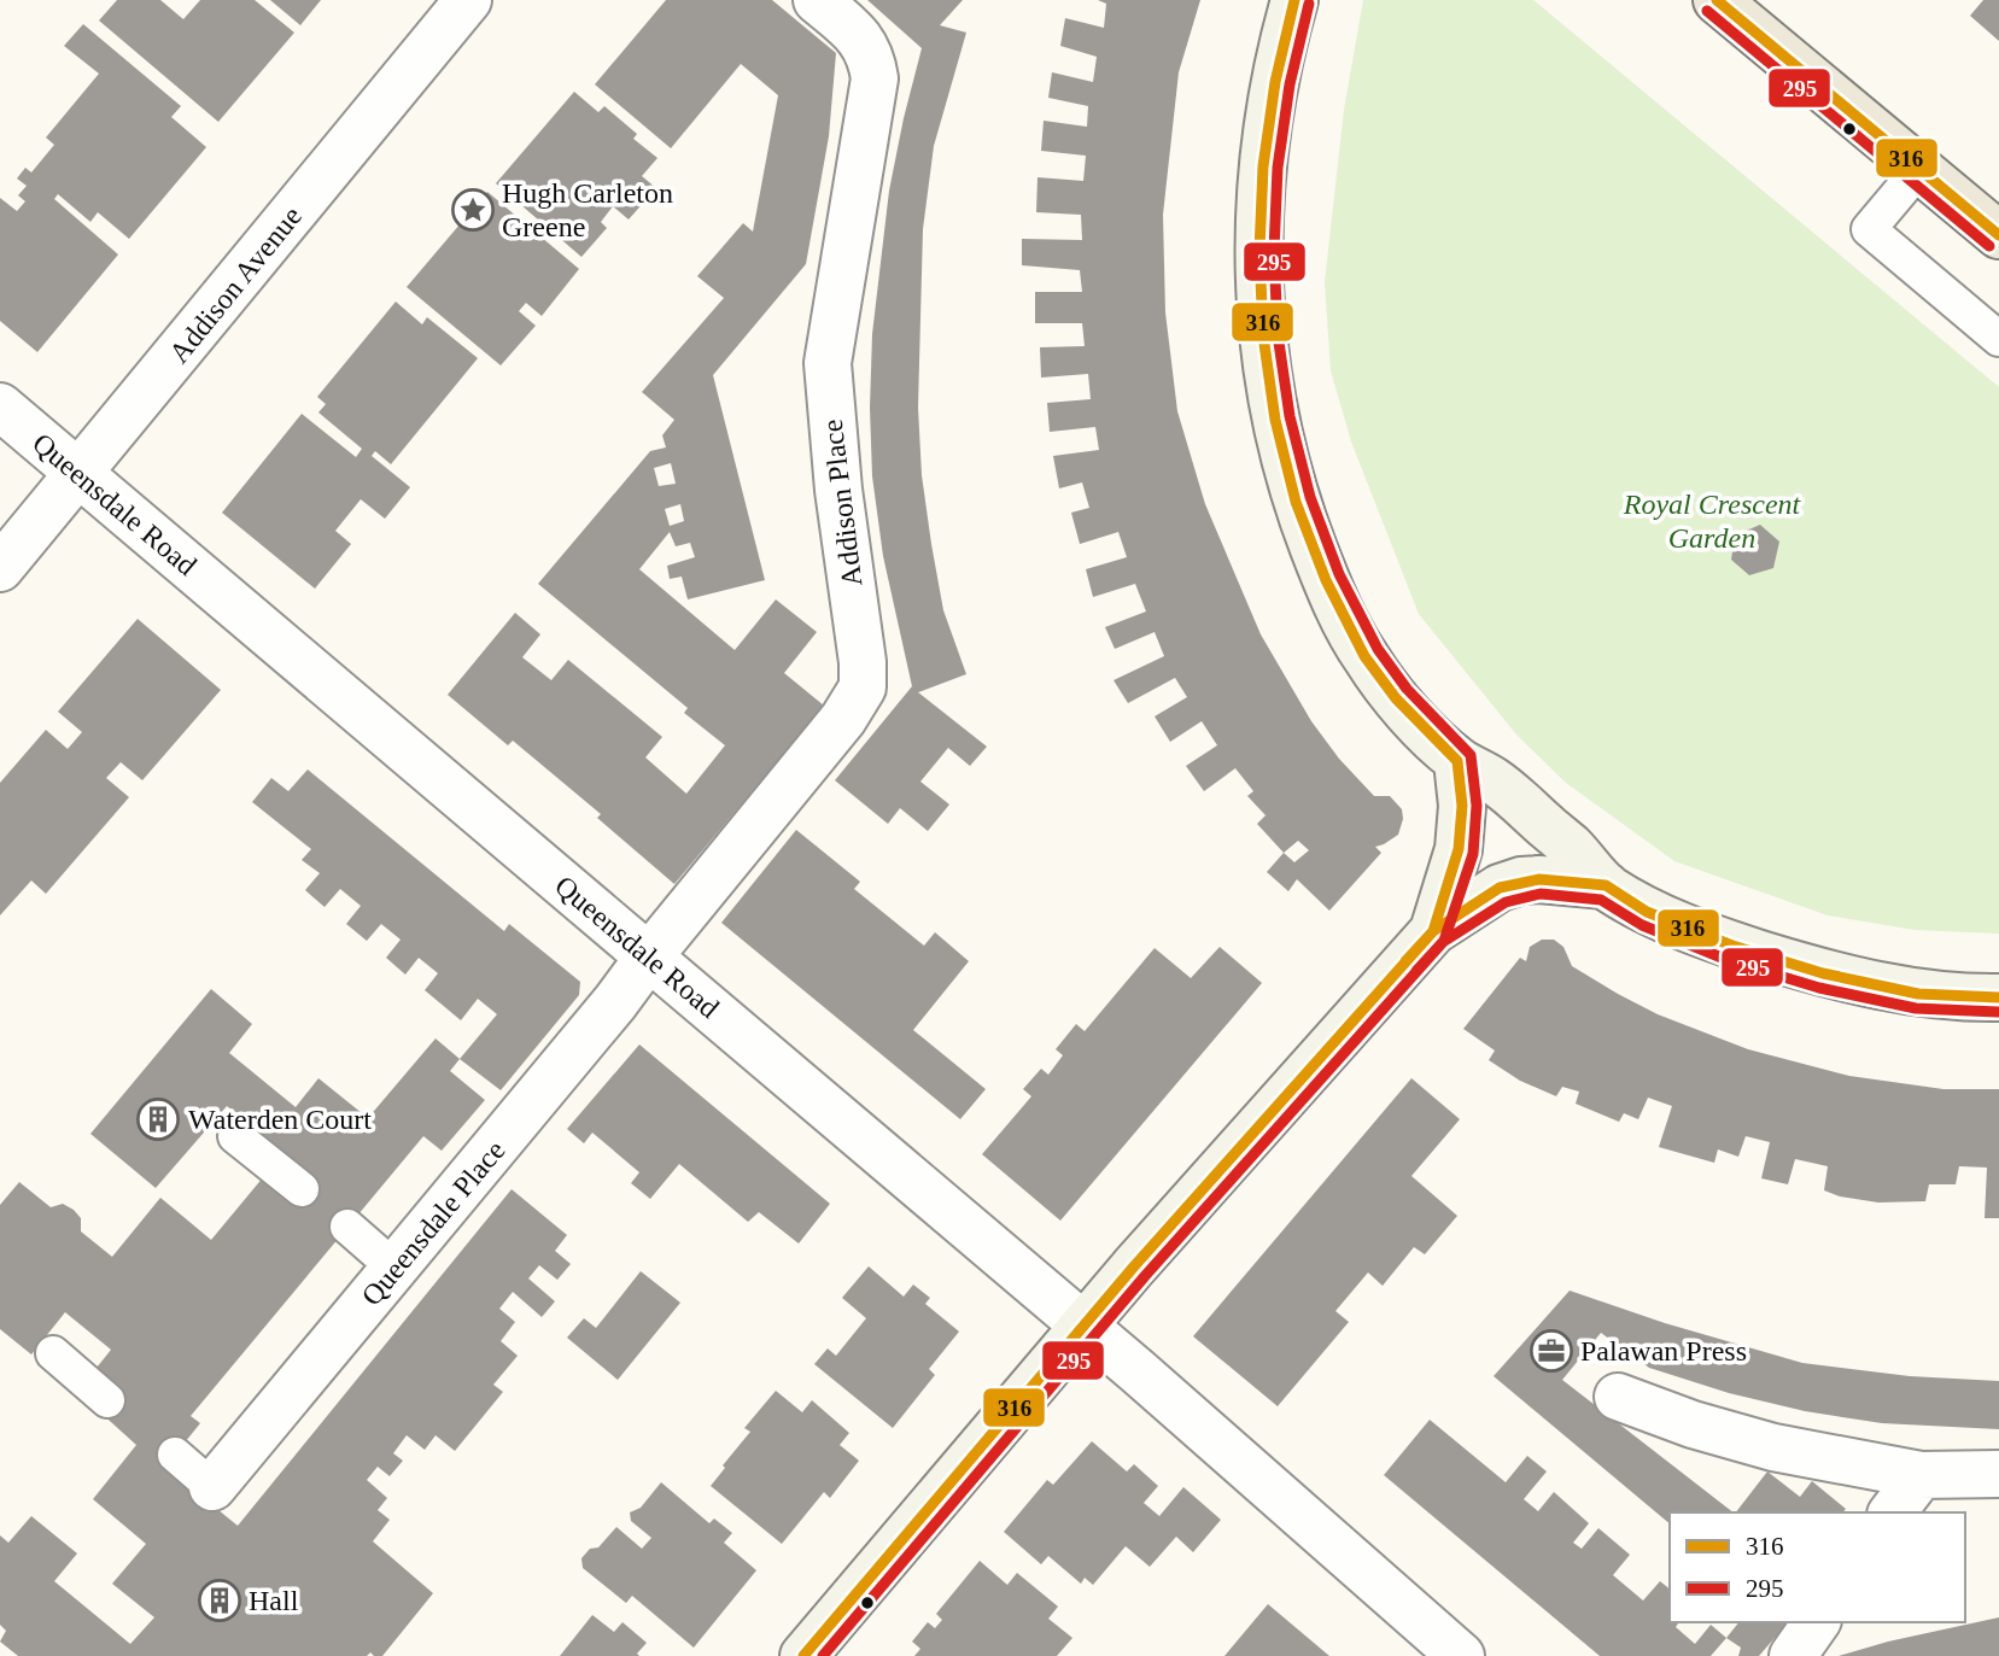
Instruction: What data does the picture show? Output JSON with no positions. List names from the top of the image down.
{
  "streets": {
    "street": [
      "Addison Avenue",
      "Addison Place",
      "Queensdale Road",
      "Queensdale Place"
    ]
  },
  "crossings": [
    ["Addison Avenue", "Queensdale Road"],
    ["Addison Place", "Queensdale Road"],
    ["Addison Place", "Queensdale Place"],
    ["Queensdale Road", "Queensdale Place"]
  ],
  "parks": ["Royal Crescent Garden"],
  "places": {
    "place": ["Hugh Carleton Greene"],
    "building": ["Waterden Court", "Hall"],
    "office": ["Palawan Press"]
  },
  "lines": ["transit line 316", "transit line 295"],
  "legend": ["316", "295"]
}
